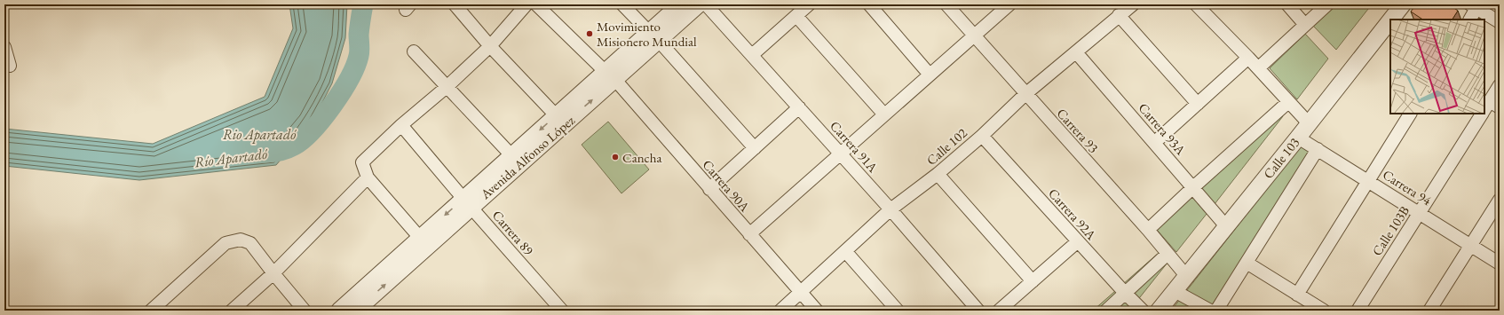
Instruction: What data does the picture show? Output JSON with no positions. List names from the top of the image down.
{
  "streets": {
    "street": [
      "Carrera 93A",
      "Carrera 93",
      "Carrera 91A",
      "Calle 102",
      "Avenida Alfonso López",
      "Calle 103",
      "Carrera 90A",
      "Carrera 94",
      "Carrera 92A",
      "Calle 103B",
      "Carrera 89"
    ]
  },
  "crossings": [
    ["Carrera 93A", "Calle 102"],
    ["Carrera 93A", "Calle 103"],
    ["Carrera 93", "Calle 102"],
    ["Carrera 93", "Calle 103"],
    ["Carrera 91A", "Calle 102"],
    ["Calle 102", "Carrera 90A"],
    ["Calle 102", "Carrera 92A"],
    ["Avenida Alfonso López", "Carrera 90A"],
    ["Avenida Alfonso López", "Carrera 89"],
    ["Calle 103", "Carrera 94"],
    ["Carrera 94", "Calle 103B"]
  ],
  "water": ["Rio Apartadó", "Río Apartadó"],
  "places": ["Movimiento Misionero Mundial", "Cancha"]
}
